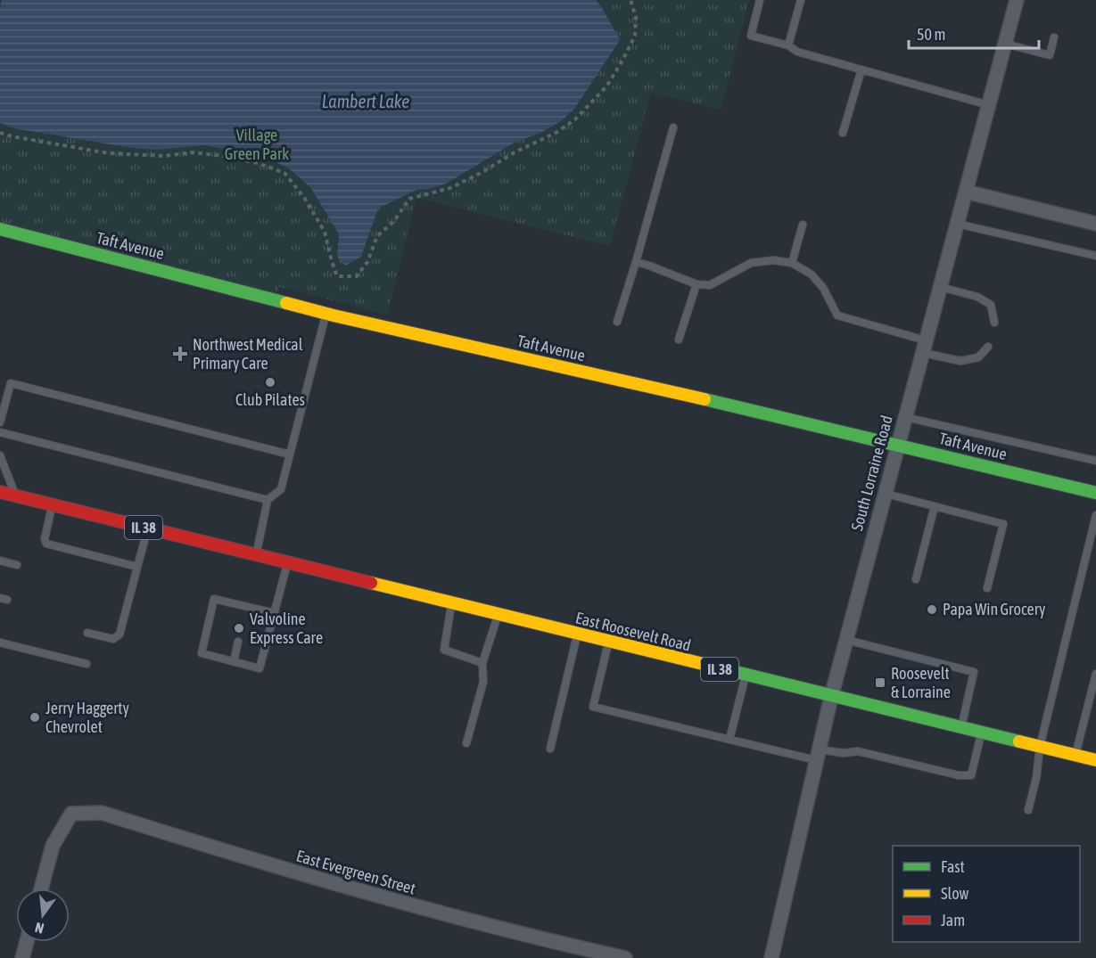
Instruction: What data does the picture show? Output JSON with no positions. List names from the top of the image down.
{
  "streets": {
    "main road": ["Taft Avenue", "IL 38", "East Roosevelt Road"],
    "street": ["South Lorraine Road", "East Evergreen Street"]
  },
  "crossings": [
    ["Taft Avenue", "South Lorraine Road"],
    ["South Lorraine Road", "East Roosevelt Road"],
    ["IL 38", "East Roosevelt Road"]
  ],
  "water": ["Lambert Lake"],
  "parks": ["Village Green Park"],
  "places": {
    "health": ["Northwest Medical Primary Care"],
    "other": [
      "Club Pilates",
      "Papa Win Grocery",
      "Valvoline Express Care",
      "Jerry Haggerty Chevrolet"
    ],
    "transit": ["Roosevelt & Lorraine"]
  },
  "legend": ["Fast", "Slow", "Jam"],
  "scale_bar": "50 m",
  "north": "bottom"
}
